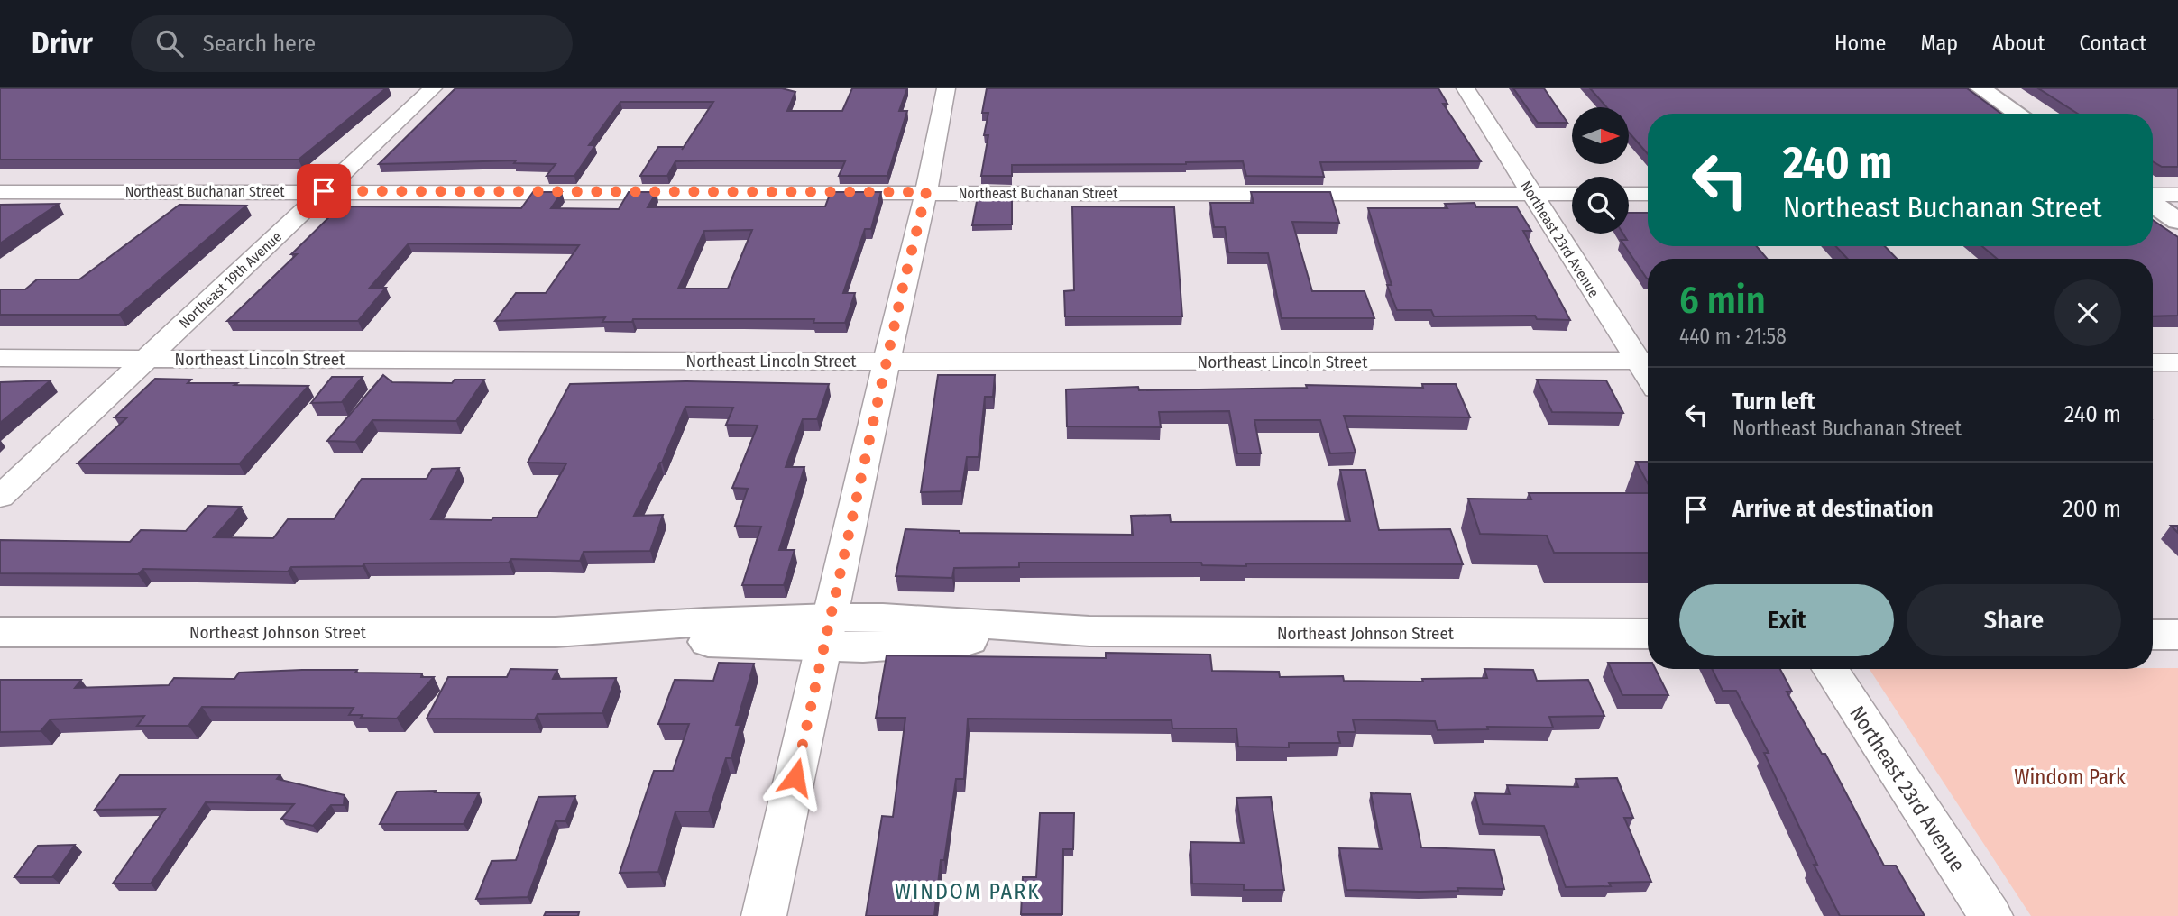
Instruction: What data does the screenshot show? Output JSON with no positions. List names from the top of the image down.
{
  "streets": {
    "main road": ["Northeast Johnson Street"],
    "street": [
      "Northeast Buchanan Street",
      "Northeast 23rd Avenue",
      "Northeast 19th Avenue",
      "Northeast Lincoln Street"
    ]
  },
  "crossings": [
    ["Northeast Buchanan Street", "Northeast 23rd Avenue"],
    ["Northeast Buchanan Street", "Northeast 19th Avenue"],
    ["Northeast 23rd Avenue", "Northeast Lincoln Street"],
    ["Northeast 19th Avenue", "Northeast Lincoln Street"]
  ],
  "districts": ["WINDOM PARK"],
  "parks": ["Windom Park"],
  "north": "right",
  "page": {
    "header": "Drivr",
    "search": "Search here",
    "nav": [
      "Home",
      "Map",
      "About",
      "Contact"
    ],
    "turn": ["240 m", "Northeast Buchanan Street"],
    "heading": ["6 min", "440 m · 21:58"],
    "list": [
      {
        "name": "Turn left",
        "note": "Northeast Buchanan Street",
        "value": "240 m"
      },
      {
        "name": "Arrive at destination",
        "value": "200 m"
      }
    ],
    "buttons": ["Exit", "Share"]
  }
}
